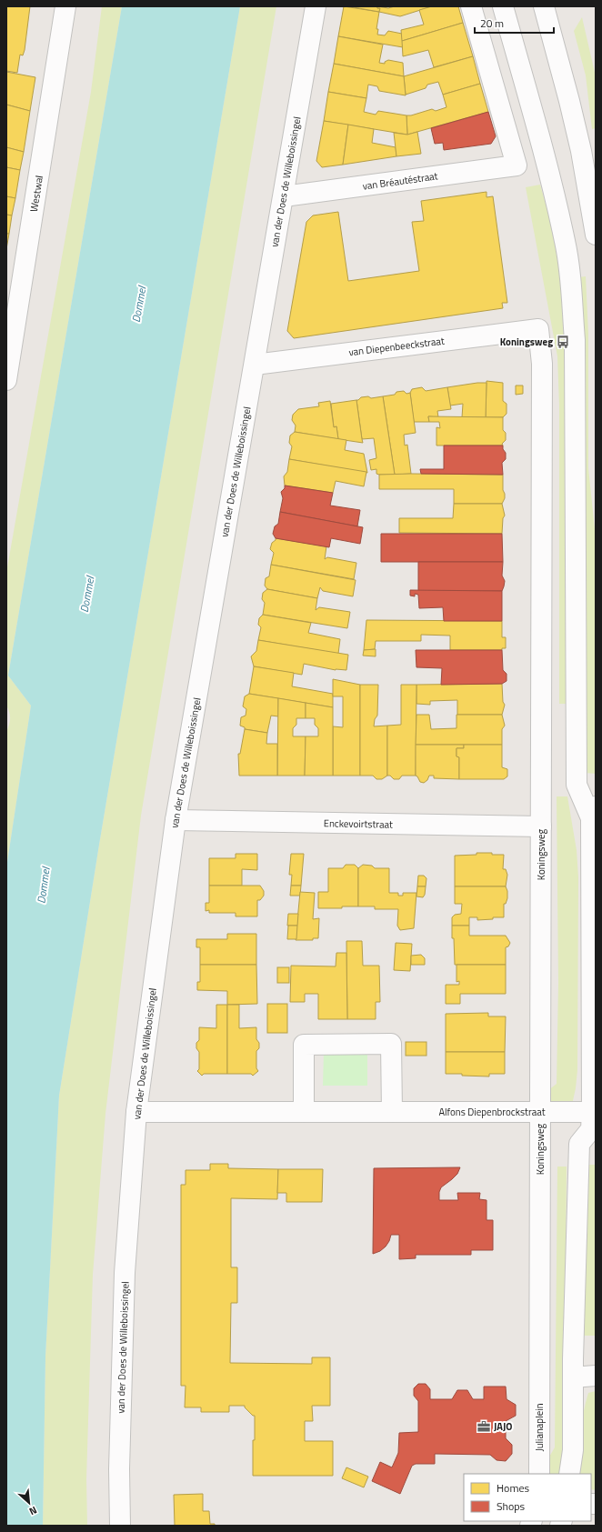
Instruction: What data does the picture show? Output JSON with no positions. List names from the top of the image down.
{
  "streets": {
    "street": [
      "van Bréautéstraat",
      "van der Does de Willeboissingel",
      "Westwal",
      "van Diepenbeeckstraat",
      "Enckevoirtstraat",
      "Koningsweg",
      "Alfons Diepenbrockstraat",
      "Julianaplein"
    ]
  },
  "crossings": [
    ["van Bréautéstraat", "van der Does de Willeboissingel"],
    ["van der Does de Willeboissingel", "van Diepenbeeckstraat"],
    ["van der Does de Willeboissingel", "Enckevoirtstraat"],
    ["van der Does de Willeboissingel", "Alfons Diepenbrockstraat"],
    ["van Diepenbeeckstraat", "Koningsweg"],
    ["Enckevoirtstraat", "Koningsweg"],
    ["Koningsweg", "Alfons Diepenbrockstraat"],
    ["Koningsweg", "Julianaplein"]
  ],
  "water": ["Dommel"],
  "places": {
    "bus stop": ["Koningsweg"],
    "office": ["JAJO"]
  },
  "legend": ["Homes", "Shops"],
  "scale_bar": "20 m",
  "north": "bottom right"
}
